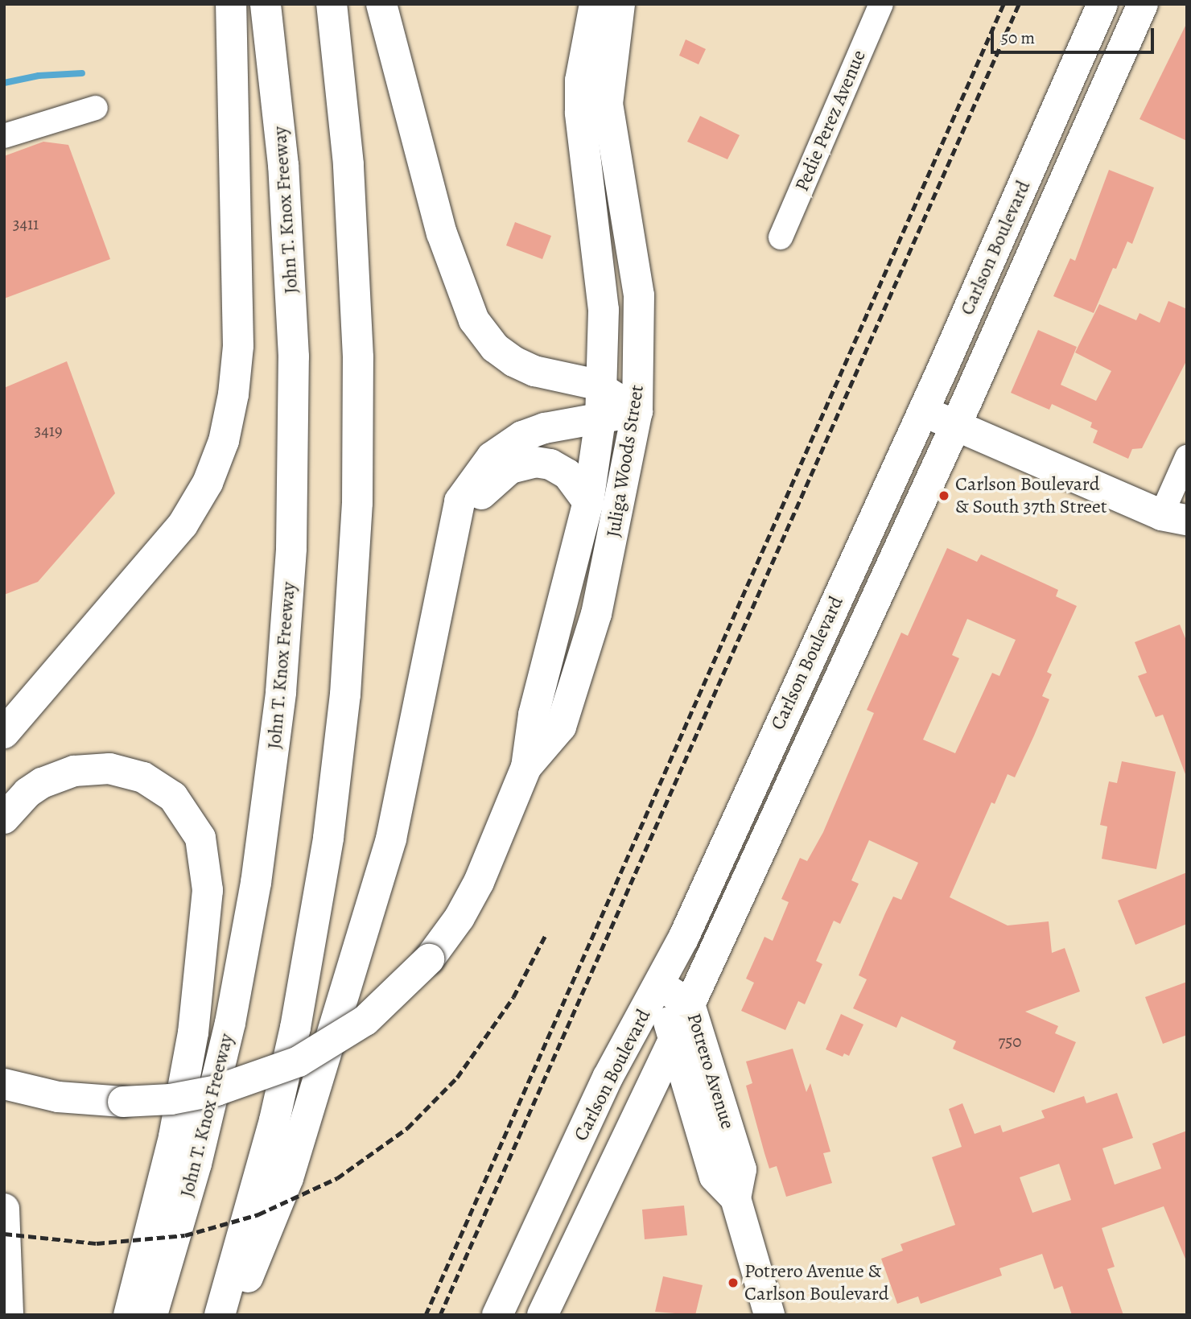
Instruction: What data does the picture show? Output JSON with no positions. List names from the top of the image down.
{
  "streets": {
    "main road": [
      "John T. Knox Freeway",
      "Carlson Boulevard",
      "Juliga Woods Street",
      "Potrero Avenue"
    ],
    "street": ["Pedie Perez Avenue"]
  },
  "crossings": [
    ["Carlson Boulevard", "Potrero Avenue"]
  ],
  "places": ["Carlson Boulevard & South 37th Street", "Potrero Avenue & Carlson Boulevard"],
  "house_numbers": ["3411", "3419", "750"],
  "scale_bar": "50 m"
}
